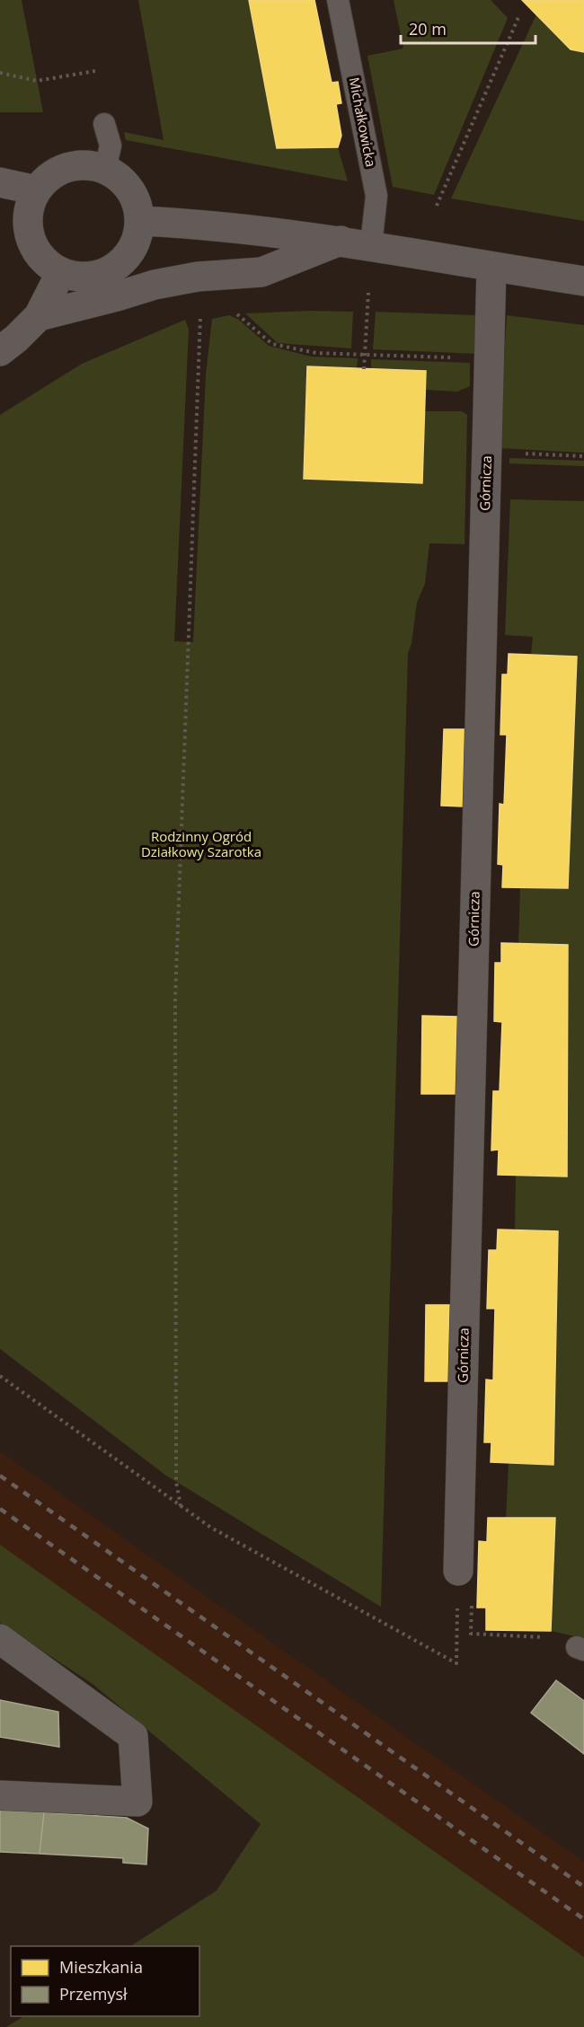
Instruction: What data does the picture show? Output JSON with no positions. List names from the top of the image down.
{
  "streets": {
    "street": ["Górnicza"],
    "lane": ["Michałkowicka"]
  },
  "parks": ["Rodzinny Ogród Działkowy Szarotka"],
  "legend": ["Mieszkania", "Przemysł"],
  "scale_bar": "20 m"
}
